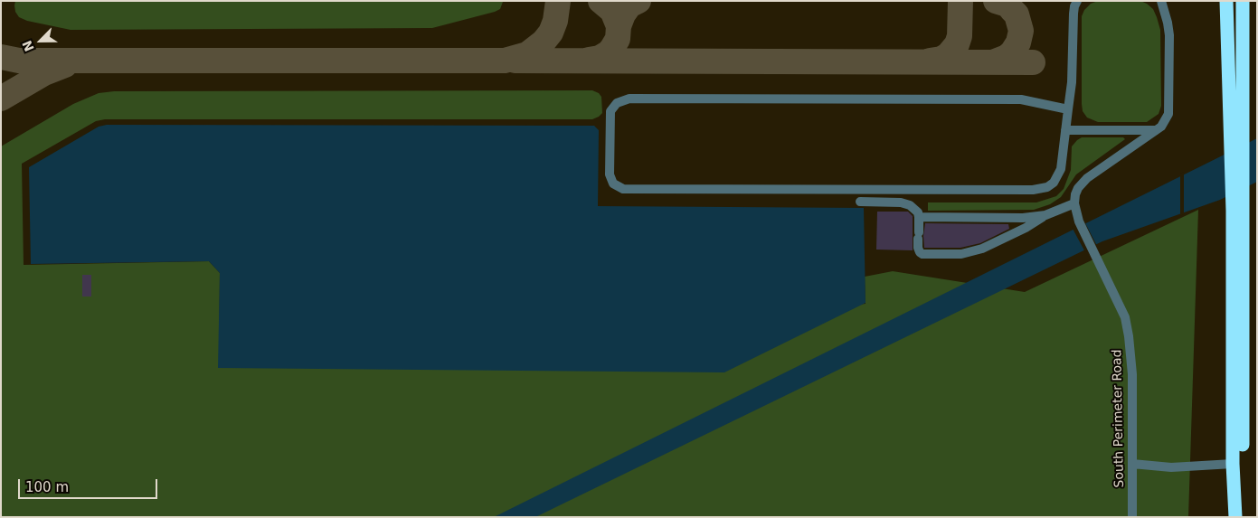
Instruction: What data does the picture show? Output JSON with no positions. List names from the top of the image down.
{
  "streets": {
    "lane": ["South Perimeter Road"]
  },
  "scale_bar": "100 m",
  "north": "bottom left"
}
